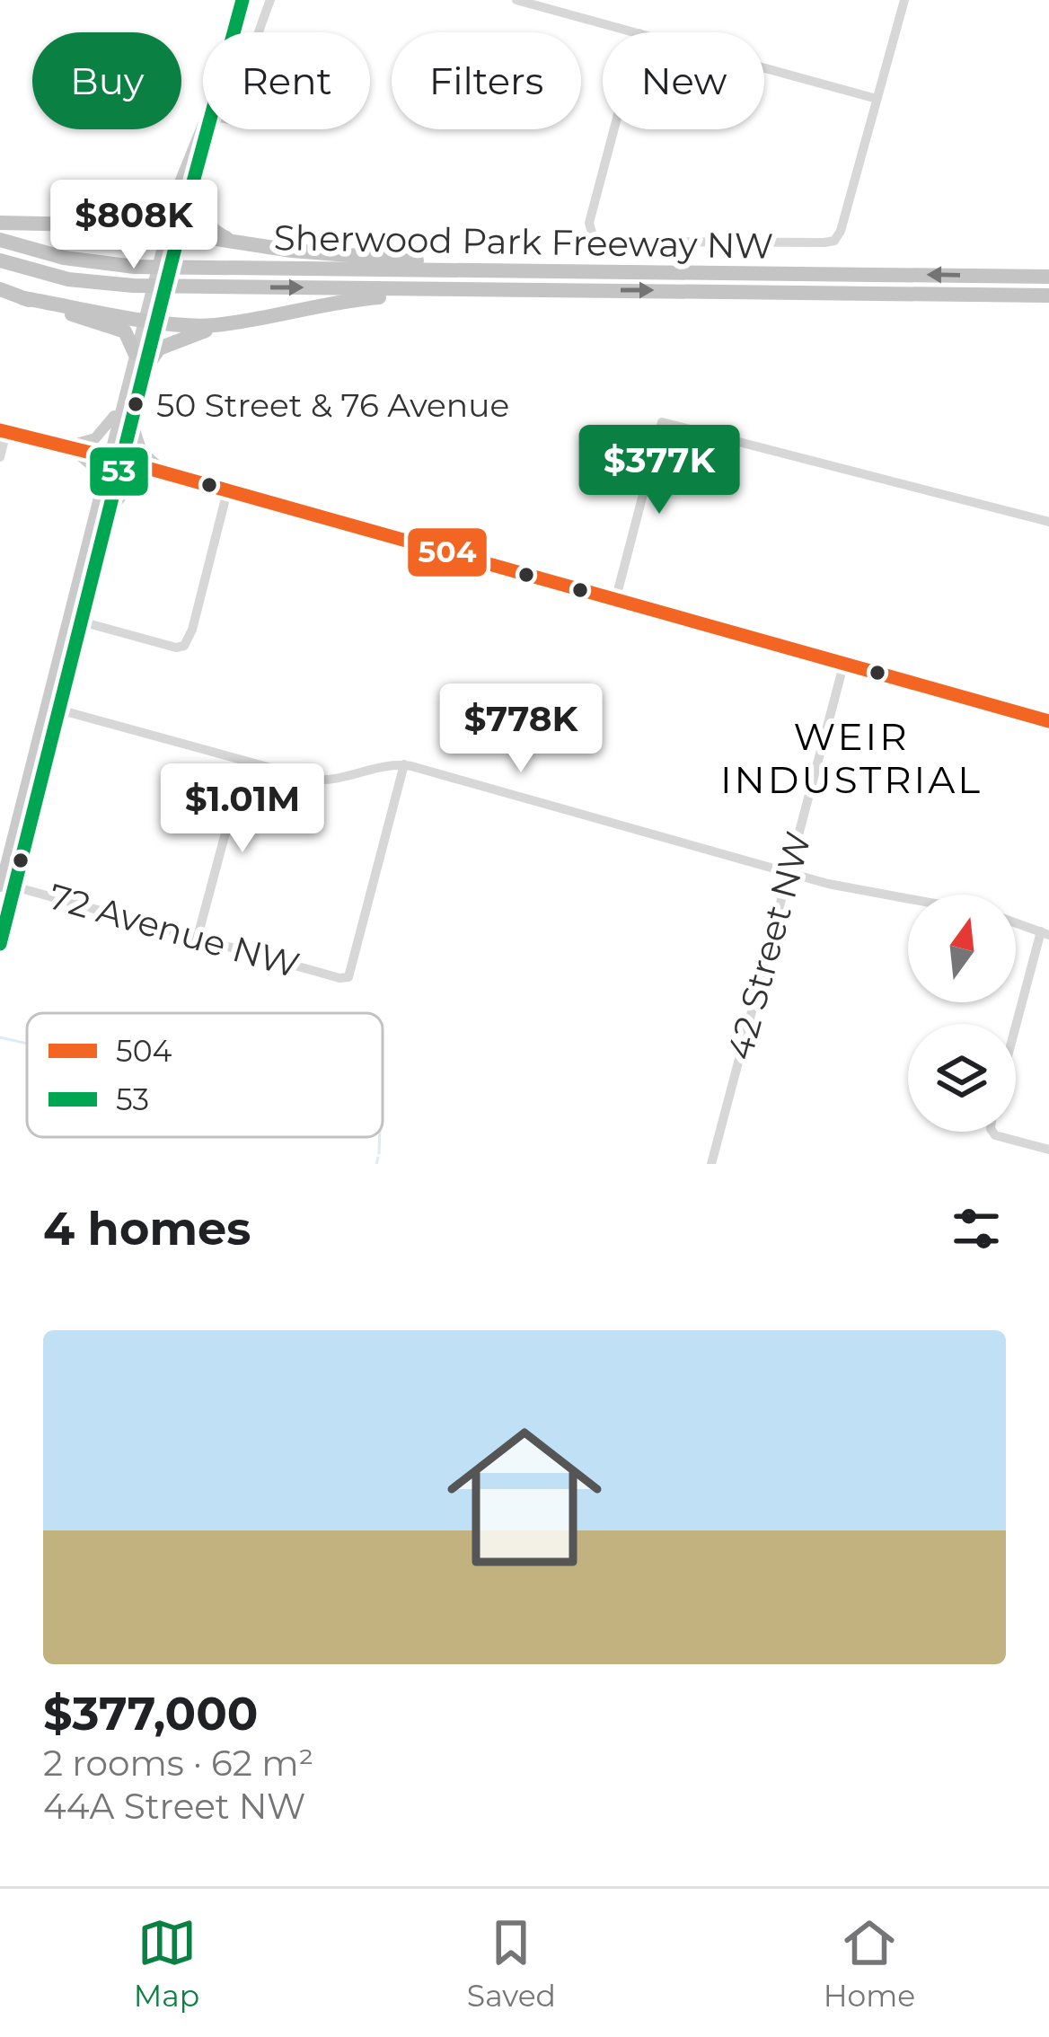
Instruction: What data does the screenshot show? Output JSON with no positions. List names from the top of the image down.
{
  "streets": {
    "highway": ["Sherwood Park Freeway NW"],
    "street": ["72 Avenue NW", "42 Street NW"]
  },
  "districts": ["WEIR INDUSTRIAL"],
  "places": ["50 Street & 76 Avenue"],
  "lines": ["transit line 53", "transit line 504"],
  "legend": ["504", "53"],
  "north": "top",
  "page": {
    "chip": [
      "Buy",
      "Rent",
      "Filters",
      "New"
    ],
    "price": [
      "$808K",
      "$377K",
      "$778K",
      "$1.01M"
    ],
    "heading": "4 homes",
    "list": [
      {
        "name": "$377,000",
        "note": "2 rooms · 62 m² · 44A Street NW"
      }
    ],
    "tabs": ["Map", "Saved", "Home"]
  }
}
